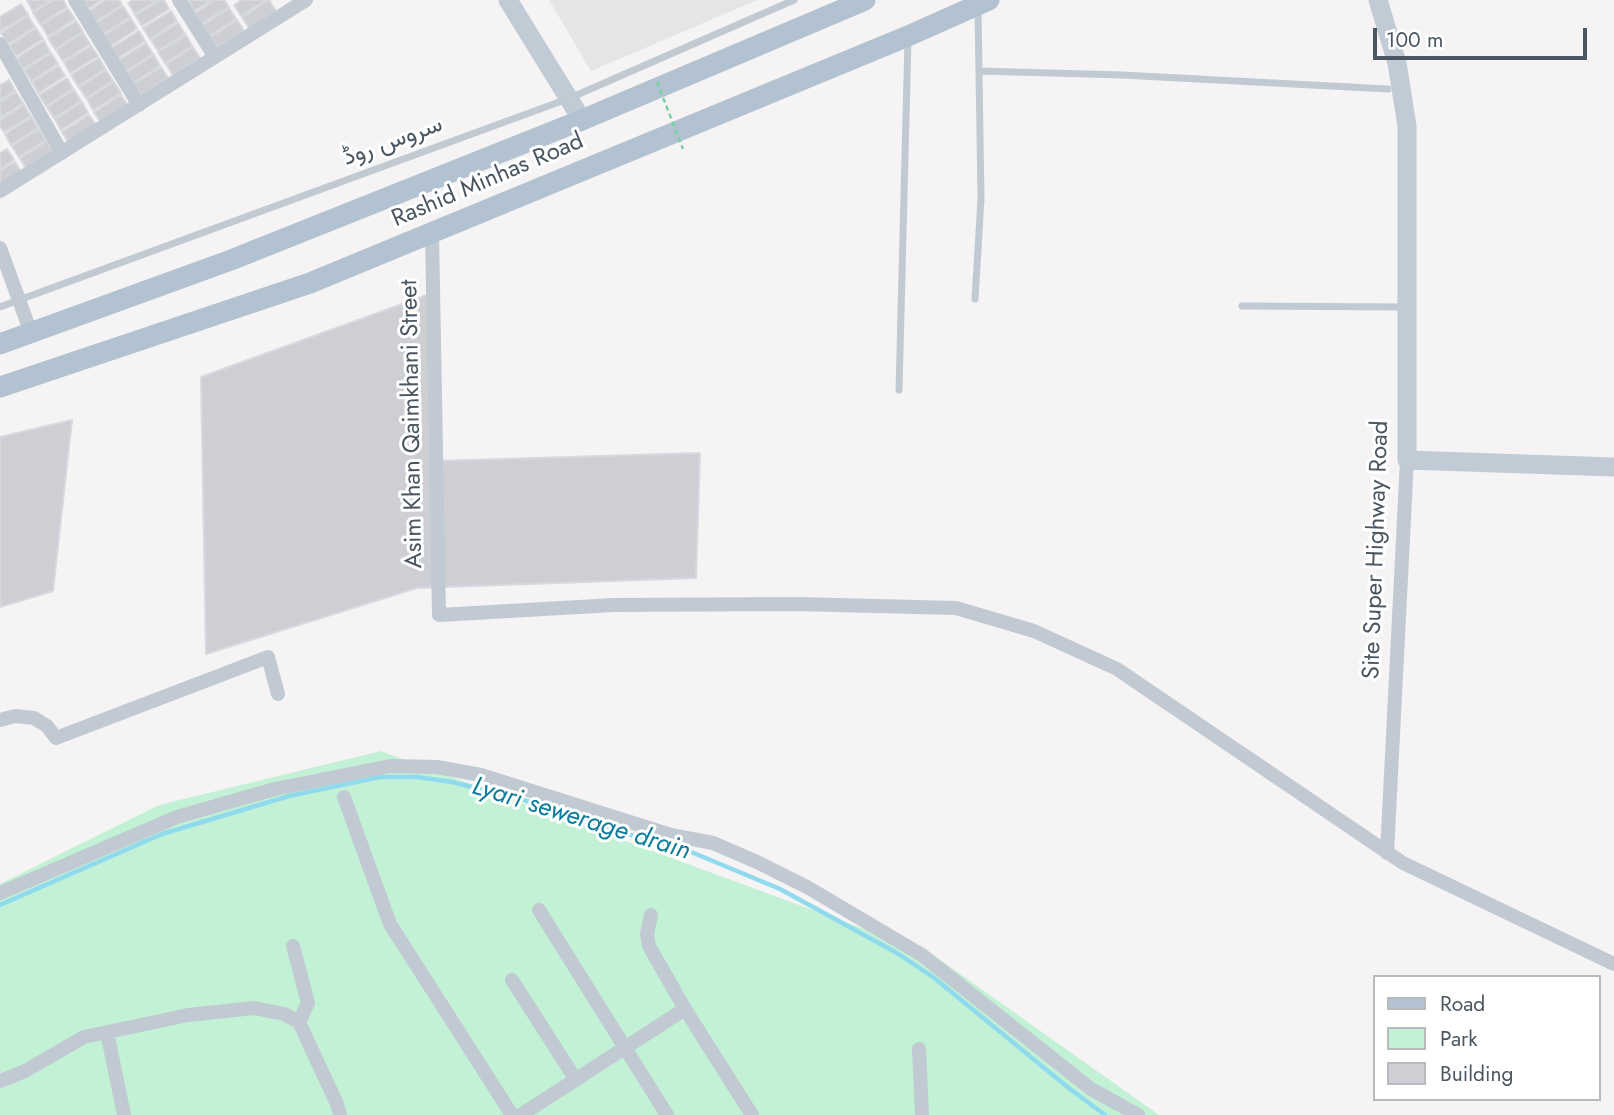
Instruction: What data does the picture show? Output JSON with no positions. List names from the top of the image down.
{
  "streets": {
    "main road": ["Rashid Minhas Road"],
    "street": ["Asim Khan Qaimkhani Street", "Site Super Highway Road"],
    "lane": ["سروس روڈ"]
  },
  "crossings": [
    ["Rashid Minhas Road", "Asim Khan Qaimkhani Street"],
    ["Asim Khan Qaimkhani Street", "Site Super Highway Road"]
  ],
  "water": ["Lyari sewerage drain"],
  "legend": ["Road", "Park", "Building"],
  "scale_bar": "100 m"
}
